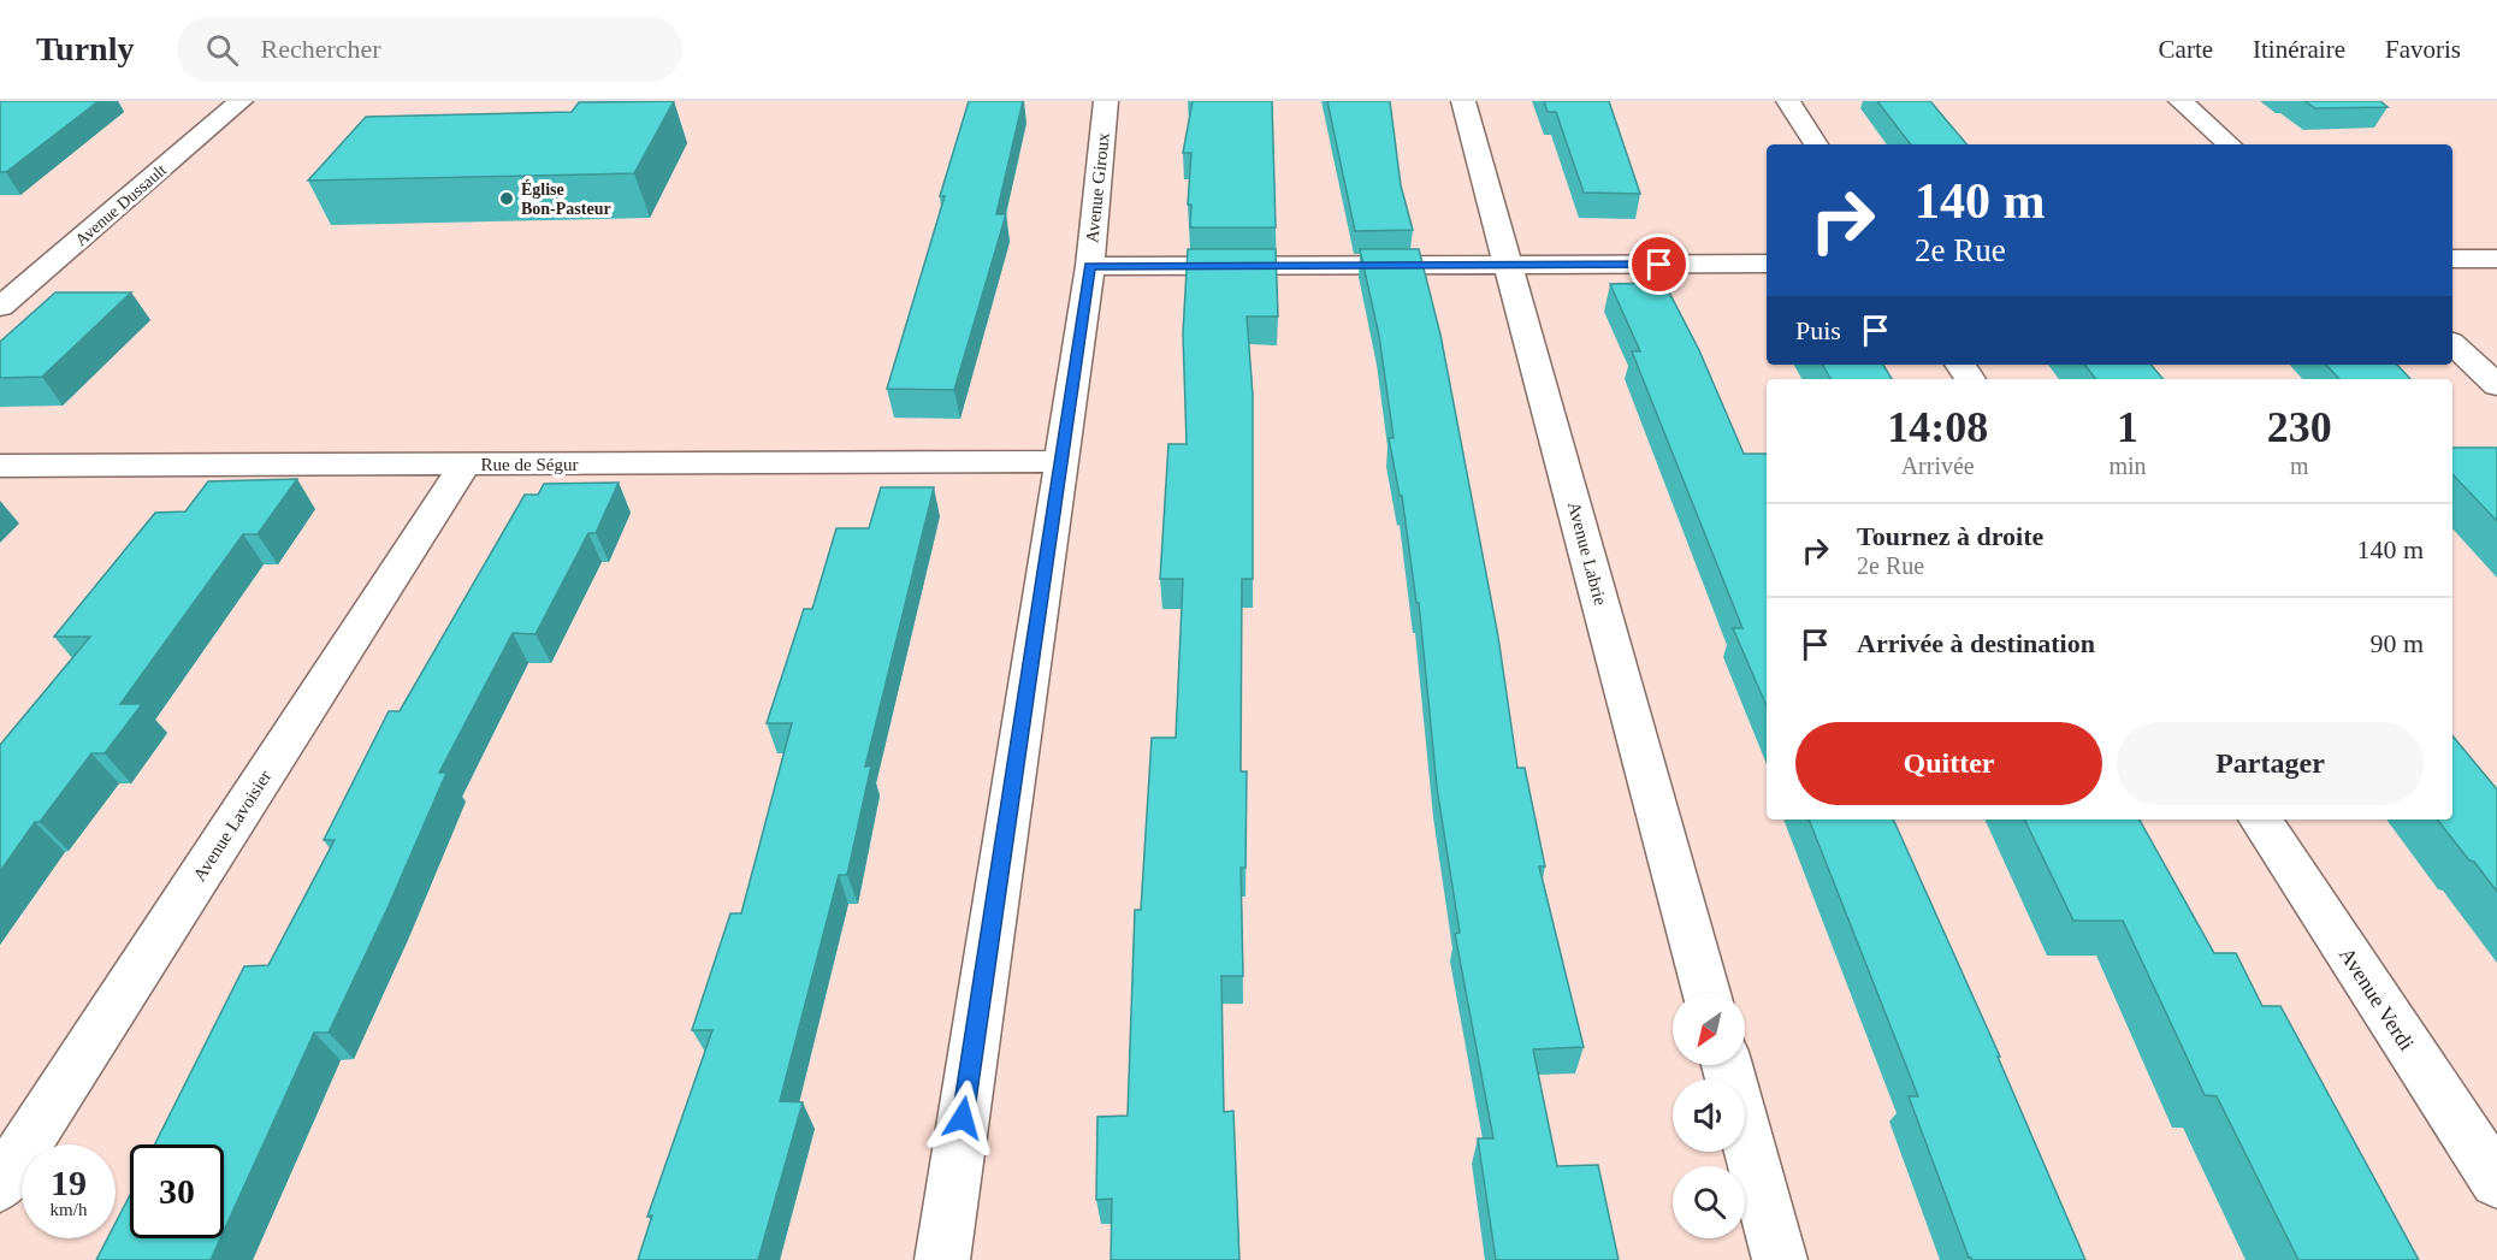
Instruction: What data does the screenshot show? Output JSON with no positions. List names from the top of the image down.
{
  "streets": {
    "street": [
      "Avenue Giroux",
      "Avenue Dussault",
      "Rue de Ségur",
      "Avenue Labrie",
      "Avenue Lavoisier",
      "Avenue Verdi"
    ]
  },
  "crossings": [
    ["Avenue Giroux", "Rue de Ségur"],
    ["Rue de Ségur", "Avenue Lavoisier"]
  ],
  "places": ["Église Bon-Pasteur"],
  "north": "bottom left",
  "page": {
    "header": "Turnly",
    "search": "Rechercher",
    "nav": ["Carte", "Itinéraire", "Favoris"],
    "turn": ["140 m", "2e Rue"],
    "then": "Puis",
    "eta": [
      "14:08",
      "Arrivée",
      "1",
      "min",
      "230",
      "m"
    ],
    "list": [
      {
        "name": "Tournez à droite",
        "note": "2e Rue",
        "value": "140 m"
      },
      {
        "name": "Arrivée à destination",
        "value": "90 m"
      }
    ],
    "buttons": ["Quitter", "Partager"],
    "speed": "19 km/h",
    "limit": "30"
  }
}
